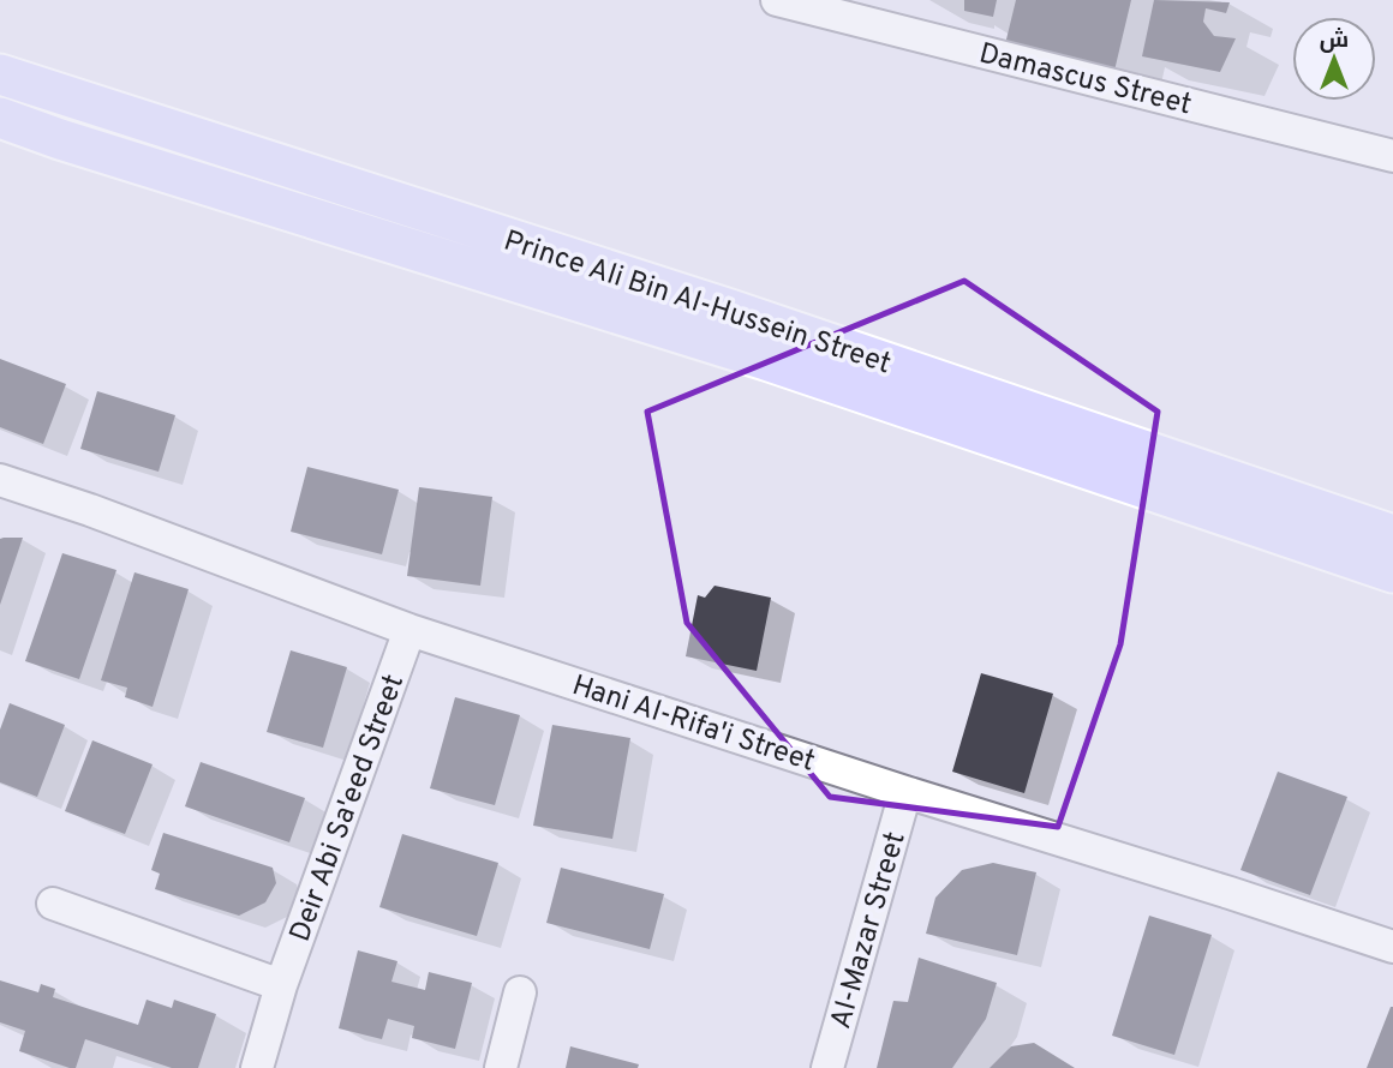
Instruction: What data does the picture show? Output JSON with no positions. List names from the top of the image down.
{
  "streets": {
    "main road": ["Prince Ali Bin Al-Hussein Street"],
    "street": [
      "Damascus Street",
      "Hani Al-Rifa'i Street",
      "Deir Abi Sa'eed Street",
      "Al-Mazar Street"
    ]
  },
  "crossings": [
    ["Hani Al-Rifa'i Street", "Deir Abi Sa'eed Street"],
    ["Hani Al-Rifa'i Street", "Al-Mazar Street"]
  ],
  "north": "top"
}
